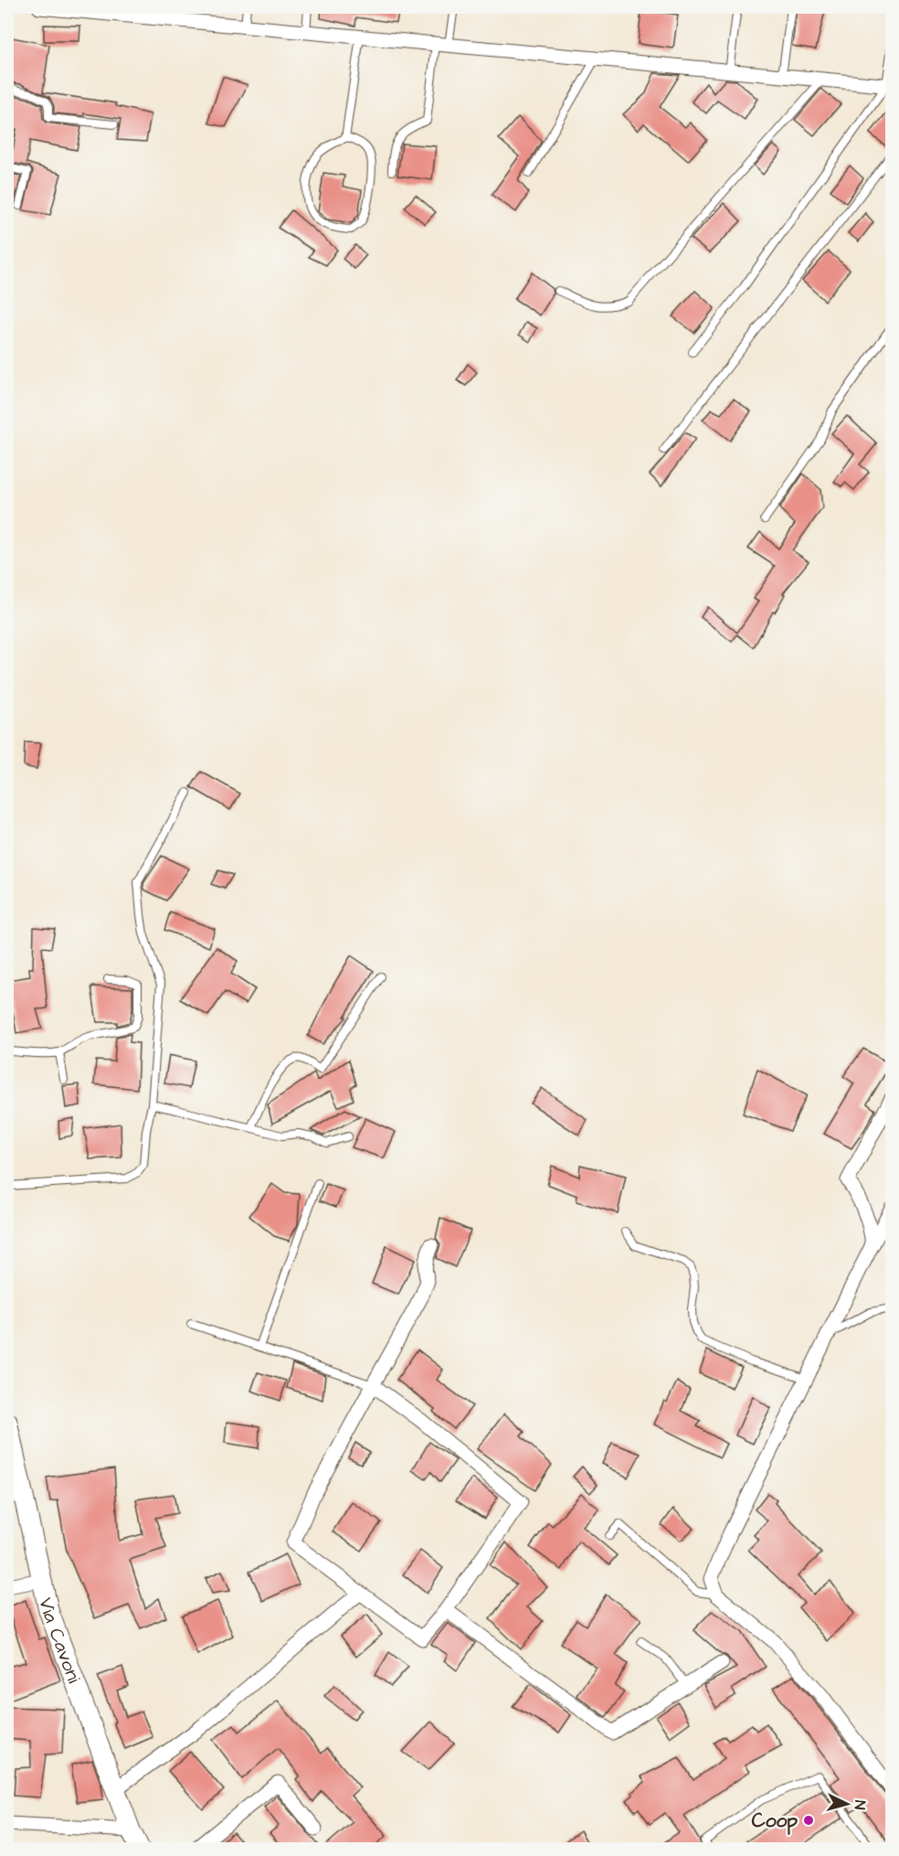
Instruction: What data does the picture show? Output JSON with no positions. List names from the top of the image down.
{
  "streets": {
    "street": ["Via Cavoni"]
  },
  "places": ["Coop"],
  "north": "right"
}
